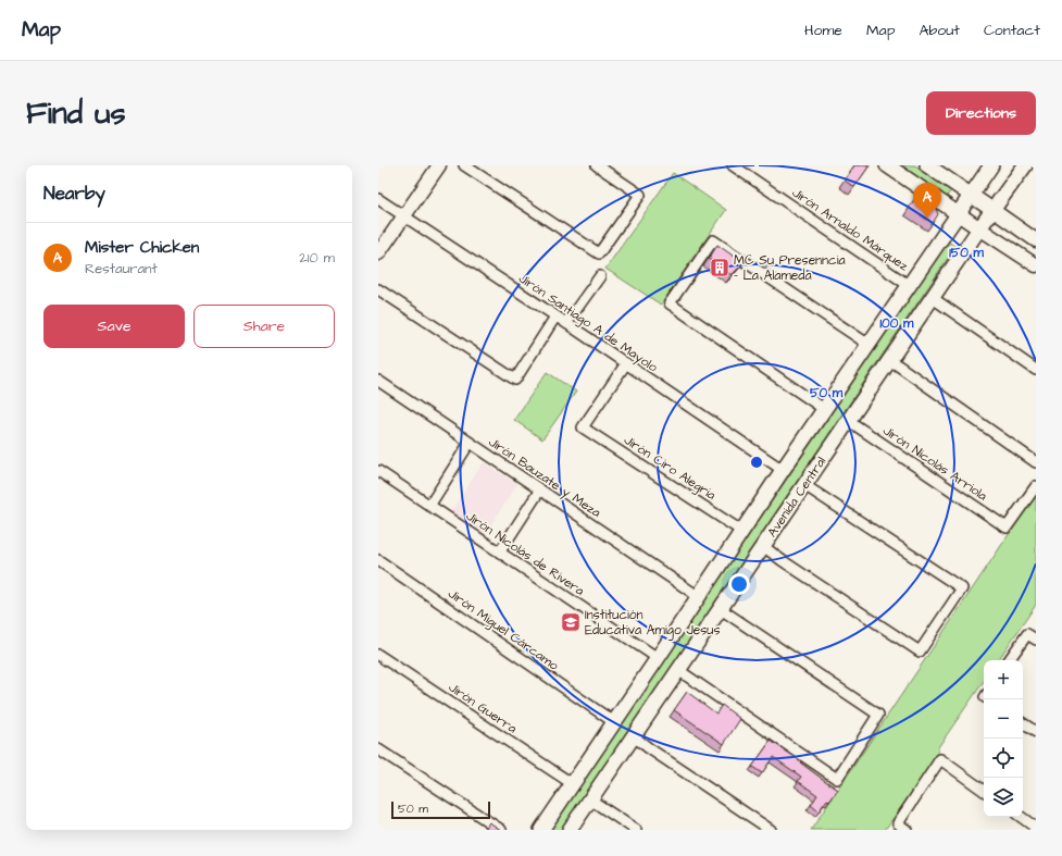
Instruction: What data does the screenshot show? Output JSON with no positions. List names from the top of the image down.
{
  "streets": {
    "main road": ["Avenida Central"],
    "street": [
      "Jirón Arnaldo Márquez",
      "Jirón Santiago A de Mayolo",
      "Jirón Nicolás Arriola",
      "Jirón Ciro Alegria",
      "Jirón Bauzate y Meza",
      "Jirón Nicolás de Rivera",
      "Jirón Miguel Cárcamo",
      "Jirón Guerra"
    ]
  },
  "crossings": [
    ["Jirón Arnaldo Márquez", "Avenida Central"],
    ["Jirón Santiago A de Mayolo", "Jirón Ciro Alegria"],
    ["Jirón Santiago A de Mayolo", "Avenida Central"],
    ["Jirón Nicolás Arriola", "Avenida Central"],
    ["Jirón Ciro Alegria", "Avenida Central"],
    ["Jirón Bauzate y Meza", "Avenida Central"],
    ["Avenida Central", "Jirón Nicolás de Rivera"],
    ["Avenida Central", "Jirón Miguel Cárcamo"],
    ["Avenida Central", "Jirón Guerra"]
  ],
  "places": {
    "building": ["MC Su Presenncia - La Alameda"],
    "school or university": ["Institución Educativa Amigo Jesus"]
  },
  "scale_bar": "50 m",
  "page": {
    "header": "Map",
    "nav": [
      "Home",
      "Map",
      "About",
      "Contact"
    ],
    "buttons": [
      "Directions",
      ["Save", "Share"]
    ],
    "title": "Find us",
    "heading": "Nearby",
    "pins": "A",
    "list": [
      {
        "mark": "A",
        "name": "Mister Chicken",
        "note": "Restaurant",
        "value": "210 m"
      }
    ],
    "map_buttons": ["+", "−"],
    "scale": "50 m"
  },
  "rings": ["150 m", "100 m", "50 m"]
}
